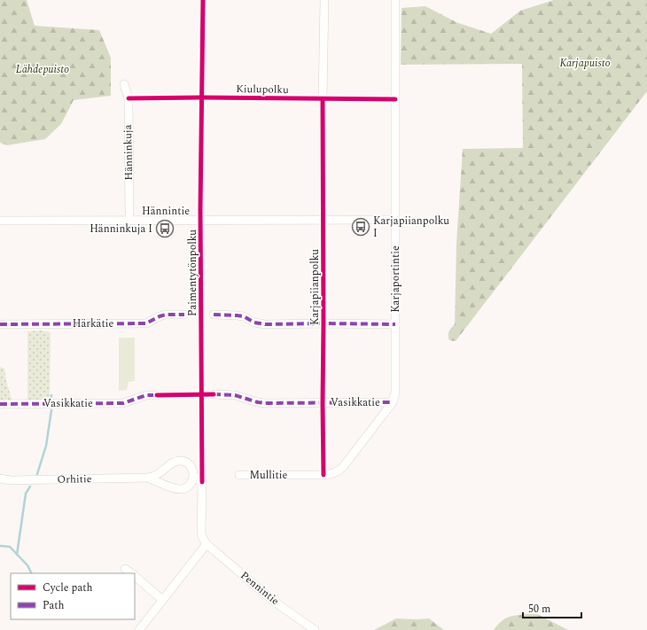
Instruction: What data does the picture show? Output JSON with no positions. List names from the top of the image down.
{
  "streets": {
    "street": [
      "Hänninkuja",
      "Hännintie",
      "Karjaportintie",
      "Härkätie",
      "Vasikkatie",
      "Mullitie",
      "Orhitie",
      "Pennintie"
    ],
    "cycle path": ["Kiulupolku", "Paimentytönpolku", "Karjapiianpolku"]
  },
  "crossings": [
    ["Hänninkuja", "Hännintie"],
    ["Hännintie", "Karjaportintie"],
    ["Karjaportintie", "Vasikkatie"],
    ["Karjaportintie", "Mullitie"]
  ],
  "parks": ["Karjapuisto", "Lähdepuisto"],
  "places": {
    "bus stop": ["Karjapiianpolku I", "Hänninkuja I"]
  },
  "legend": ["Cycle path", "Path"],
  "scale_bar": "50 m"
}
